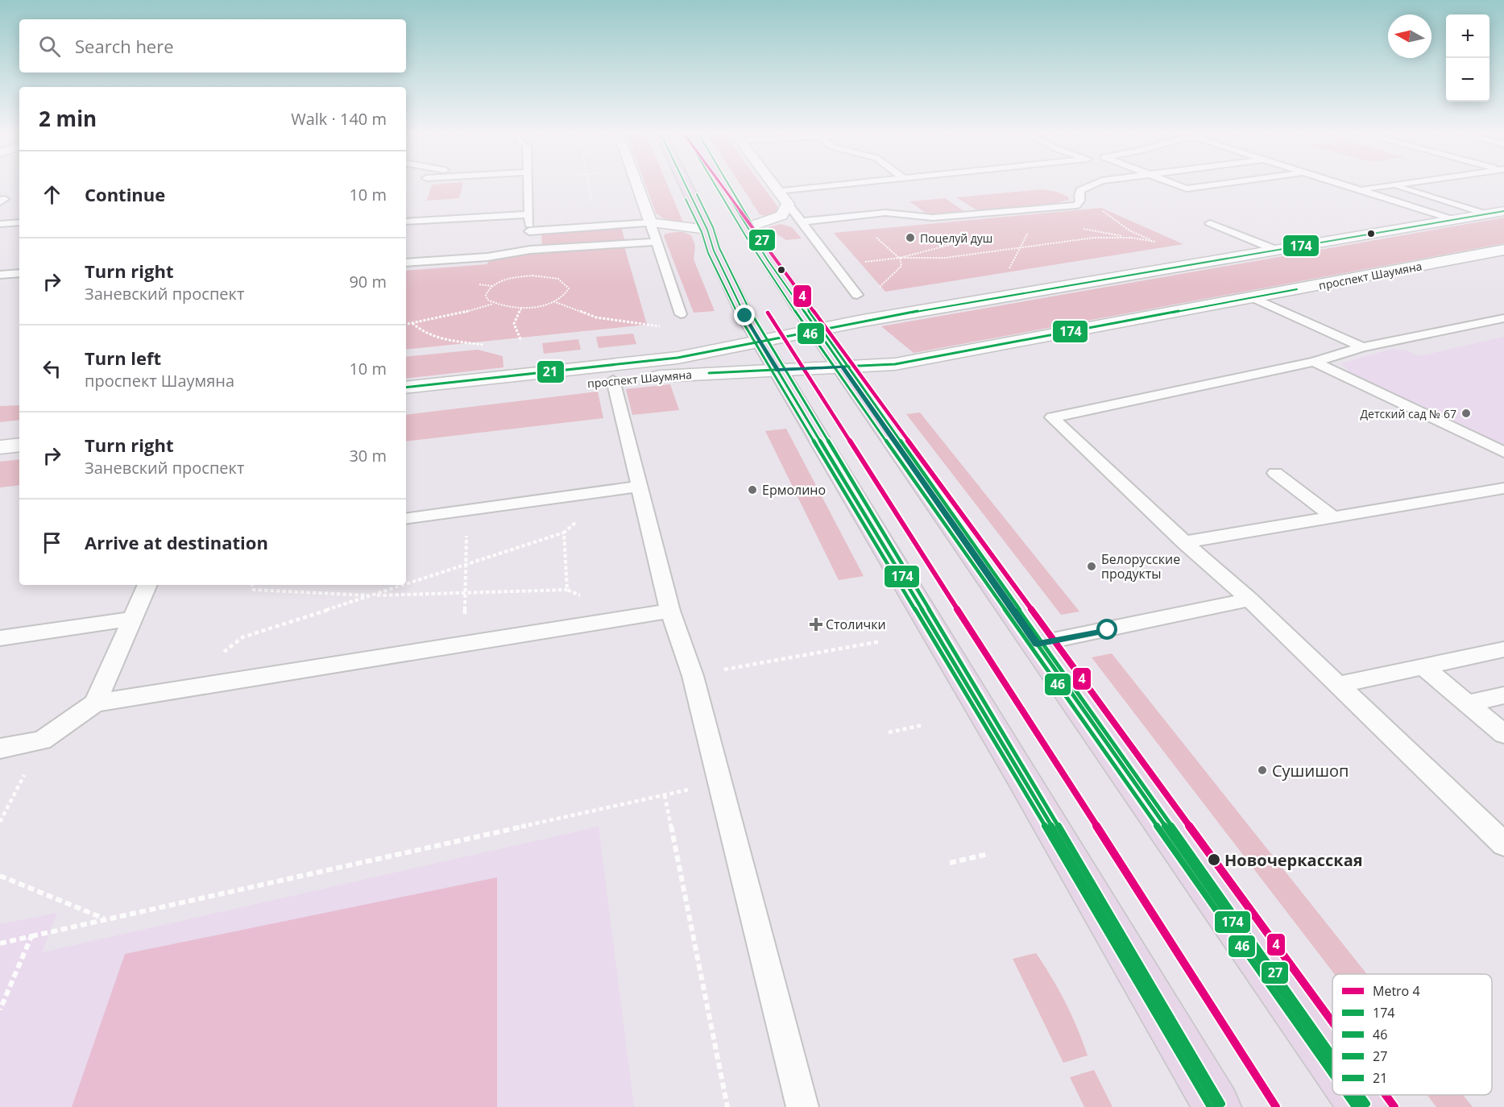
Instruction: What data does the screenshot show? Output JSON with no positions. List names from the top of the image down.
{
  "streets": {
    "street": ["проспект Шаумяна"]
  },
  "places": {
    "other": [
      "Поцелуй душ",
      "Детский сад № 67",
      "Ермолино",
      "Белорусские продукты",
      "Сушишоп",
      "Новочеркасская"
    ],
    "health": ["Столички"]
  },
  "lines": [
    "metro line 4",
    "transit line 46",
    "transit line 27",
    "transit line 21",
    "transit line 174"
  ],
  "legend": [
    "Metro 4",
    "174",
    "46",
    "27",
    "21"
  ],
  "north": "left",
  "page": {
    "map_buttons": ["+", "−"],
    "search": "Search here",
    "heading": ["2 min", "Walk · 140 m"],
    "list": [
      ["Continue", "10 m"],
      ["Turn right", "Заневский проспект", "90 m"],
      ["Turn left", "проспект Шаумяна", "10 m"],
      ["Turn right", "Заневский проспект", "30 m"],
      "Arrive at destination"
    ]
  }
}
